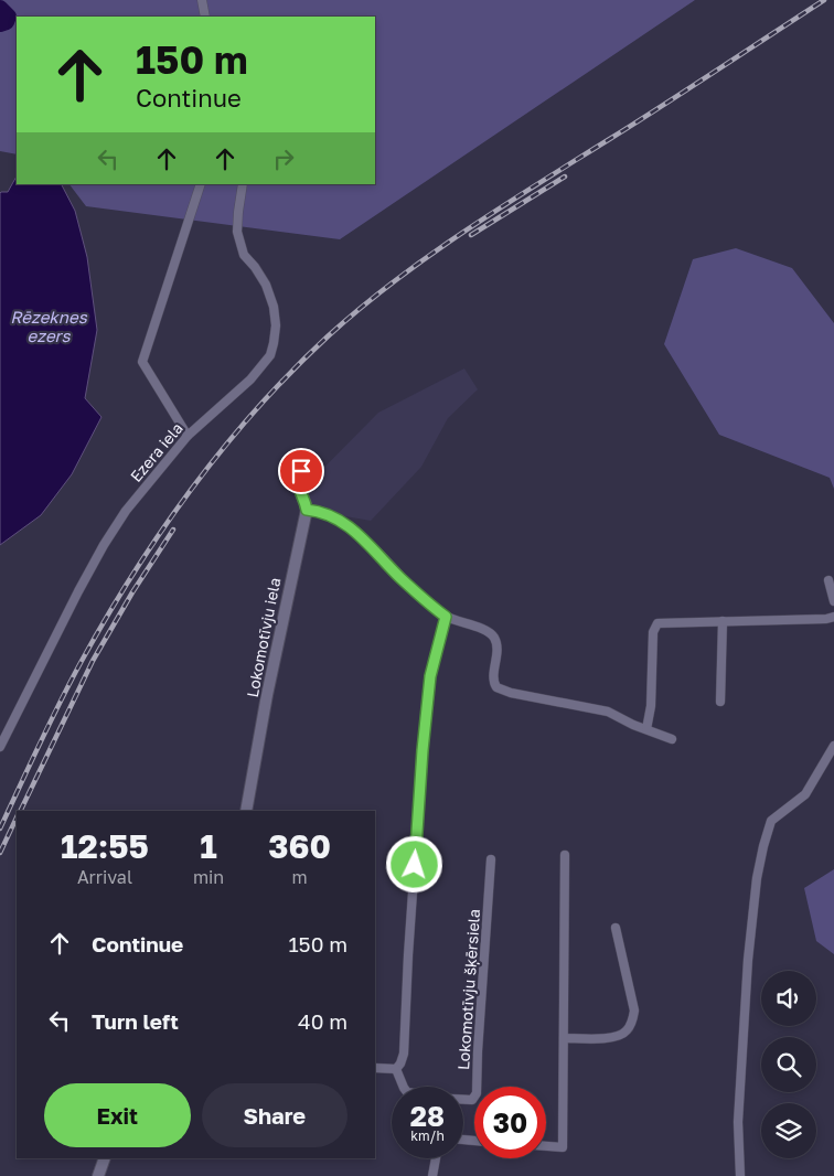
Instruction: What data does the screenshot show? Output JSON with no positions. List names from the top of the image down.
{
  "streets": {
    "street": ["Ezera iela", "Lokomotīvju iela", "Lokomotīvju šķērsiela"]
  },
  "water": ["Rēzeknes ezers"],
  "page": {
    "turn": ["150 m", "Continue"],
    "eta": [
      "12:55",
      "Arrival",
      "1",
      "min",
      "360",
      "m"
    ],
    "list": [
      {
        "name": "Continue",
        "value": "150 m"
      },
      {
        "name": "Turn left",
        "value": "40 m"
      }
    ],
    "buttons": ["Exit", "Share"],
    "speed": "28 km/h",
    "limit": "30"
  }
}
